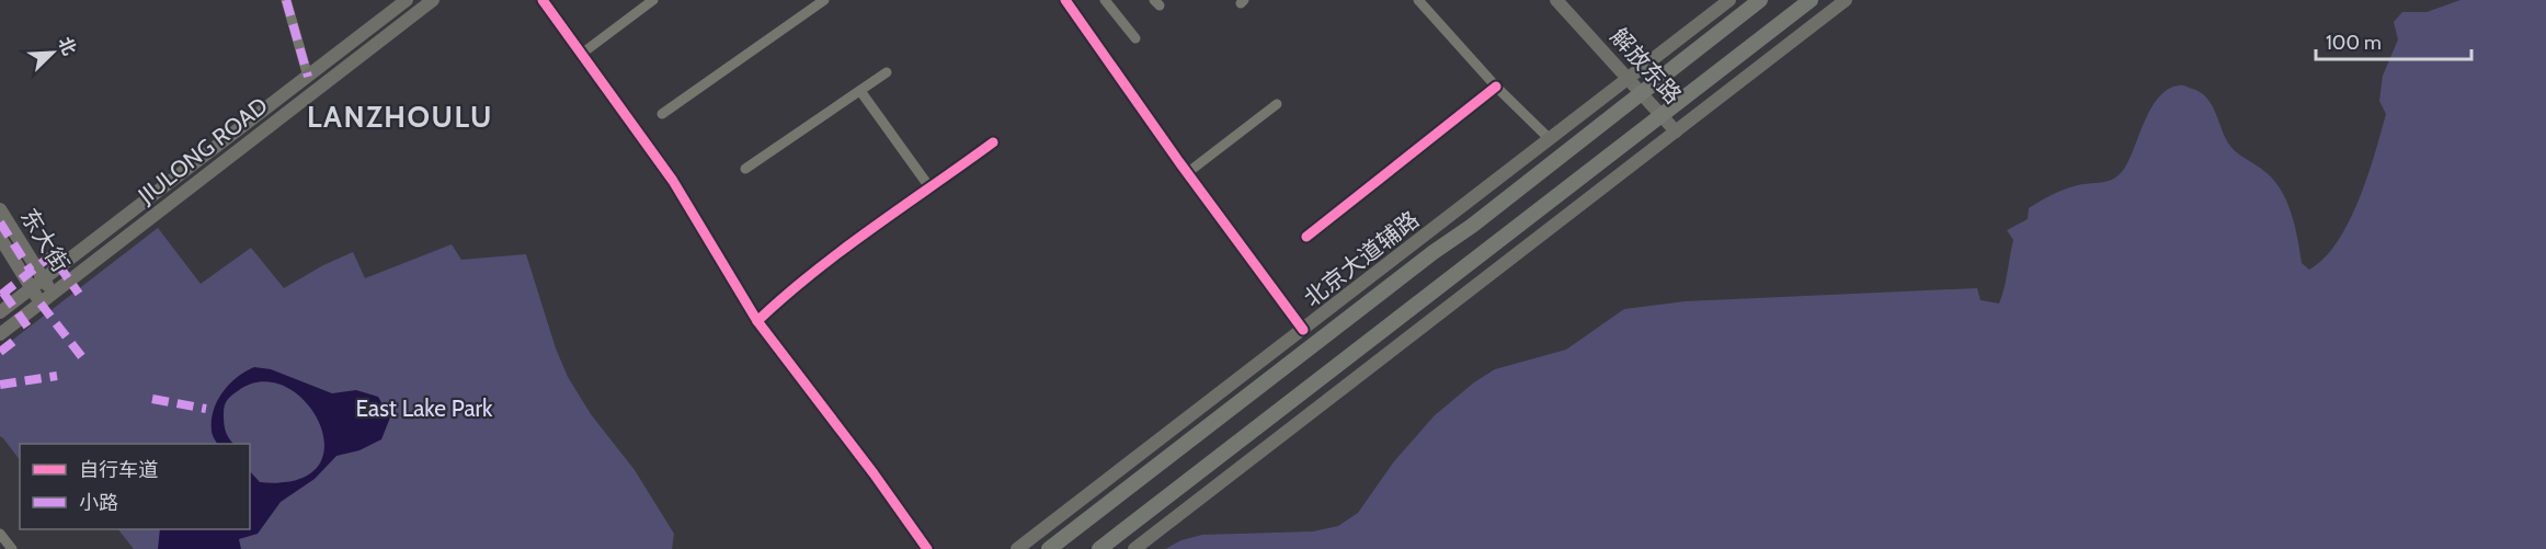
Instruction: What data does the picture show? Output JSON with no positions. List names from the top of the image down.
{
  "streets": {
    "main road": [
      "解放东路",
      "JIULONG ROAD",
      "东大街",
      "北京大道辅路"
    ]
  },
  "crossings": [
    ["解放东路", "北京大道辅路"],
    ["JIULONG ROAD", "东大街"]
  ],
  "districts": ["LANZHOULU"],
  "parks": ["East Lake Park"],
  "legend": ["自行车道", "小路"],
  "scale_bar": "100 m",
  "north": "top right"
}
